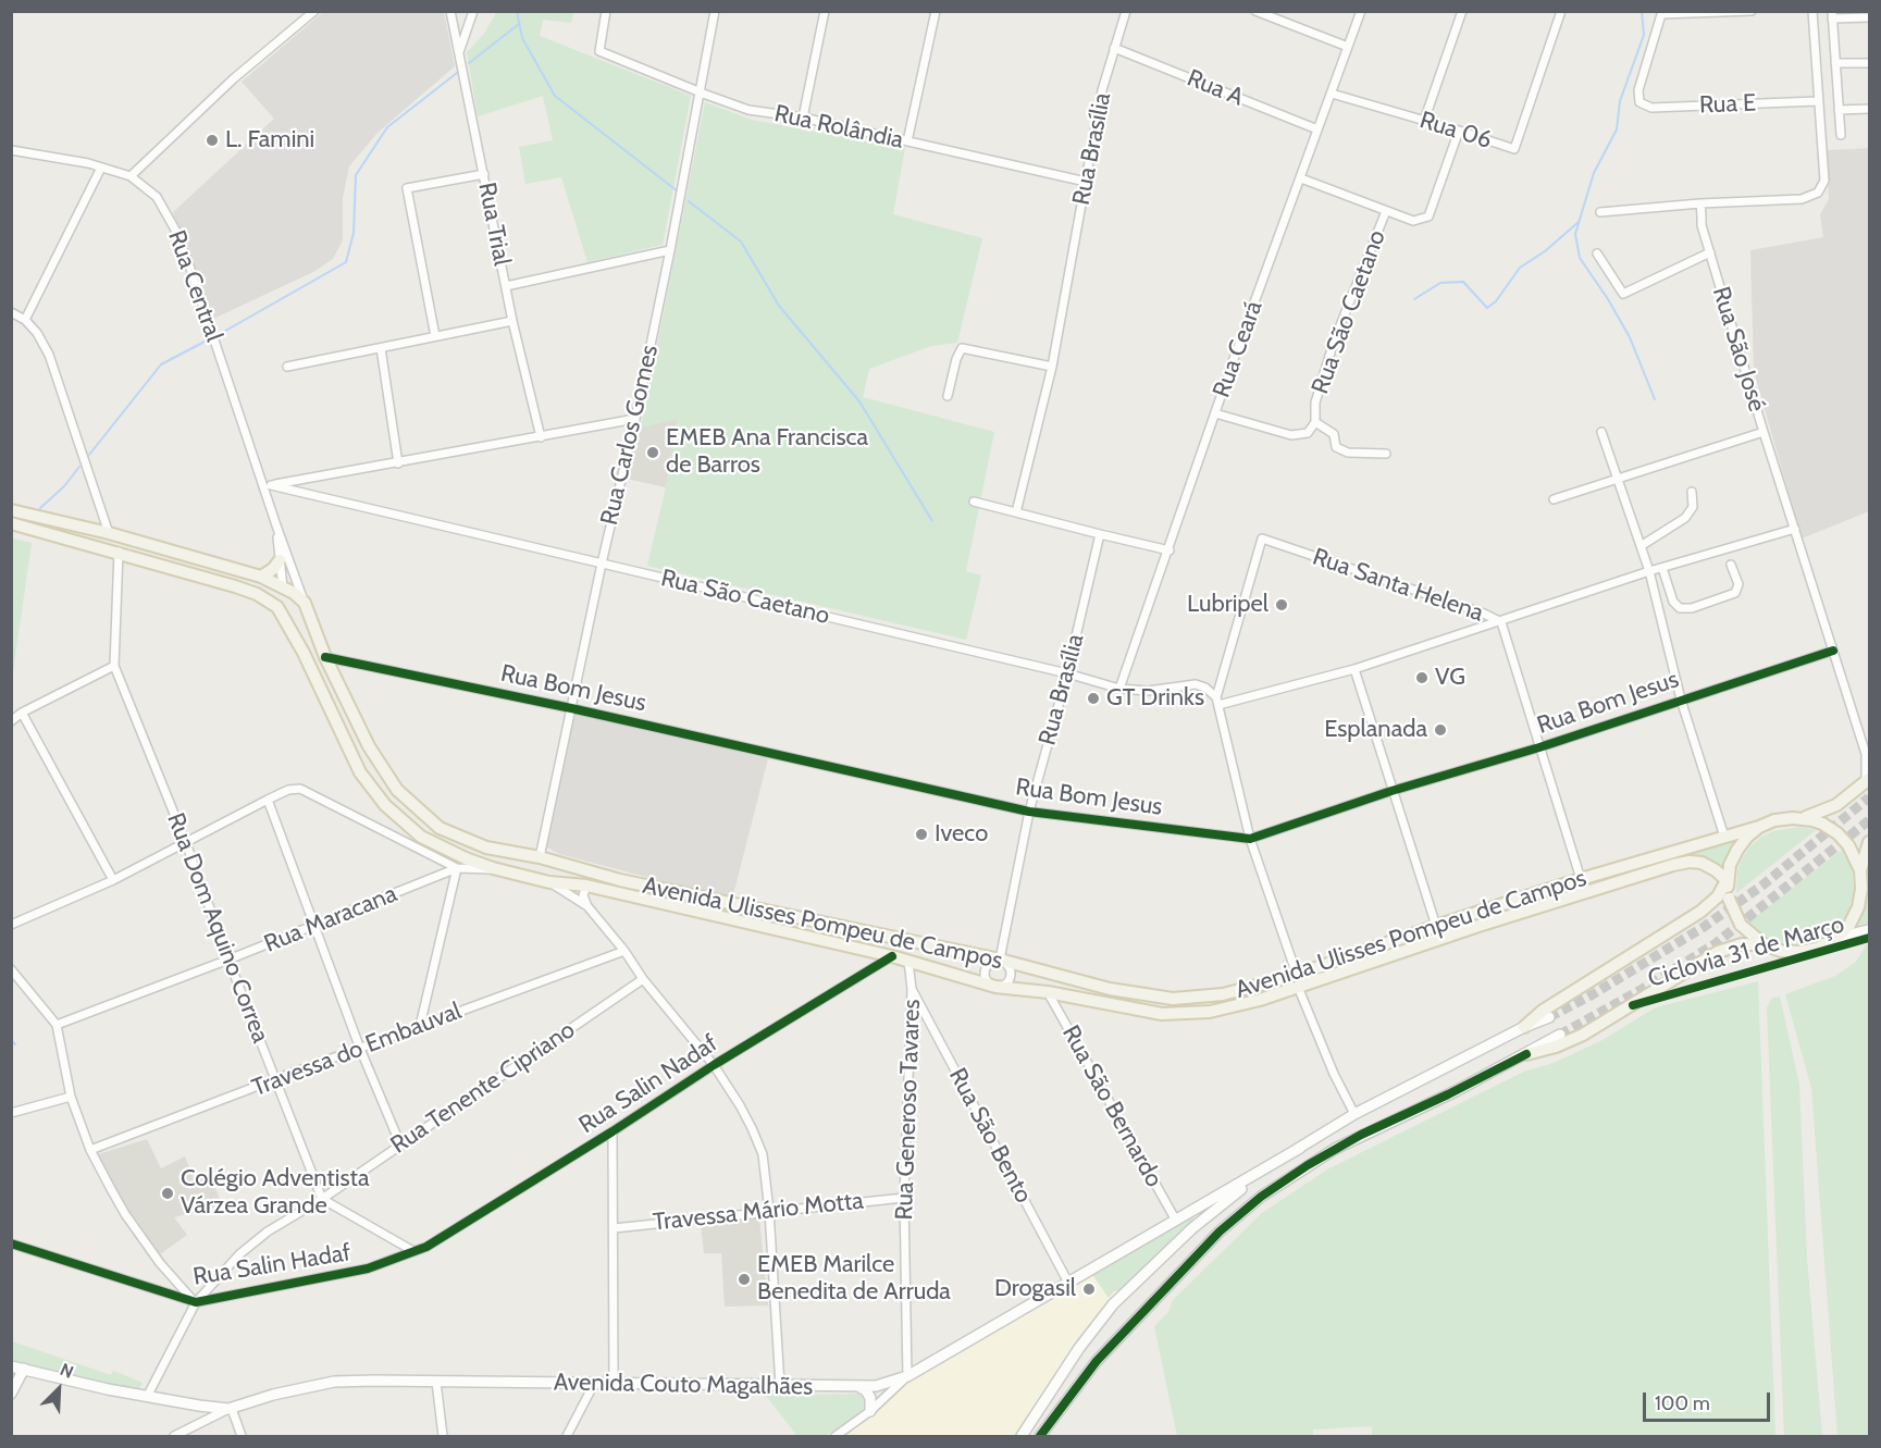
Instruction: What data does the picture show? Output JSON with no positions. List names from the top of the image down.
{
  "streets": {
    "main road": ["Avenida Ulisses Pompeu de Campos", "Avenida Couto Magalhães"],
    "street": [
      "Rua A",
      "Rua E",
      "Rua Rolândia",
      "Rua 06",
      "Rua Brasília",
      "Rua Trial",
      "Rua Central",
      "Rua São Caetano",
      "Rua Ceará",
      "Rua São José",
      "Rua Carlos Gomes",
      "Rua Santa Helena",
      "Rua Bom Jesus",
      "Rua Maracana",
      "Rua Dom Aquino Correa",
      "Travessa do Embauval",
      "Rua Salin Nadaf",
      "Rua Tenente Cipriano",
      "Rua São Bernardo",
      "Rua Generoso Tavares",
      "Rua São Bento",
      "Travessa Mário Motta",
      "Rua Salin Hadaf"
    ],
    "cycle path": ["Ciclovia 31 de Março"]
  },
  "crossings": [
    ["Rua A", "Rua Brasília"],
    ["Rua A", "Rua Ceará"],
    ["Rua Rolândia", "Rua Brasília"],
    ["Rua Rolândia", "Rua Carlos Gomes"],
    ["Rua 06", "Rua Ceará"],
    ["Rua Brasília", "Rua São Caetano"],
    ["Rua Brasília", "Rua Bom Jesus"],
    ["Rua Brasília", "Avenida Ulisses Pompeu de Campos"],
    ["Rua Central", "Rua São Caetano"],
    ["Rua Central", "Avenida Ulisses Pompeu de Campos"],
    ["Rua São Caetano", "Rua Ceará"],
    ["Rua São Caetano", "Rua Carlos Gomes"],
    ["Rua São Caetano", "Rua Santa Helena"],
    ["Rua São José", "Rua Bom Jesus"],
    ["Rua Carlos Gomes", "Rua Bom Jesus"],
    ["Rua Carlos Gomes", "Avenida Ulisses Pompeu de Campos"],
    ["Rua Santa Helena", "Rua Bom Jesus"],
    ["Rua Santa Helena", "Avenida Ulisses Pompeu de Campos"],
    ["Rua Bom Jesus", "Avenida Ulisses Pompeu de Campos"],
    ["Rua Maracana", "Rua Dom Aquino Correa"],
    ["Avenida Ulisses Pompeu de Campos", "Rua Salin Nadaf"],
    ["Avenida Ulisses Pompeu de Campos", "Rua São Bernardo"],
    ["Avenida Ulisses Pompeu de Campos", "Rua Generoso Tavares"],
    ["Rua Dom Aquino Correa", "Travessa do Embauval"],
    ["Rua Dom Aquino Correa", "Rua Tenente Cipriano"],
    ["Rua Salin Nadaf", "Rua Salin Hadaf"],
    ["Rua Tenente Cipriano", "Rua Salin Hadaf"],
    ["Rua Tenente Cipriano", "Avenida Couto Magalhães"],
    ["Rua São Bernardo", "Avenida Couto Magalhães"],
    ["Rua Generoso Tavares", "Rua São Bento"],
    ["Rua Generoso Tavares", "Travessa Mário Motta"],
    ["Rua Generoso Tavares", "Avenida Couto Magalhães"],
    ["Rua São Bento", "Avenida Couto Magalhães"]
  ],
  "places": [
    "L. Famini",
    "EMEB Ana Francisca de Barros",
    "Lubripel",
    "VG",
    "GT Drinks",
    "Esplanada",
    "Iveco",
    "Colégio Adventista Várzea Grande",
    "EMEB Marilce Benedita de Arruda",
    "Drogasil"
  ],
  "scale_bar": "100 m",
  "north": "top right"
}
